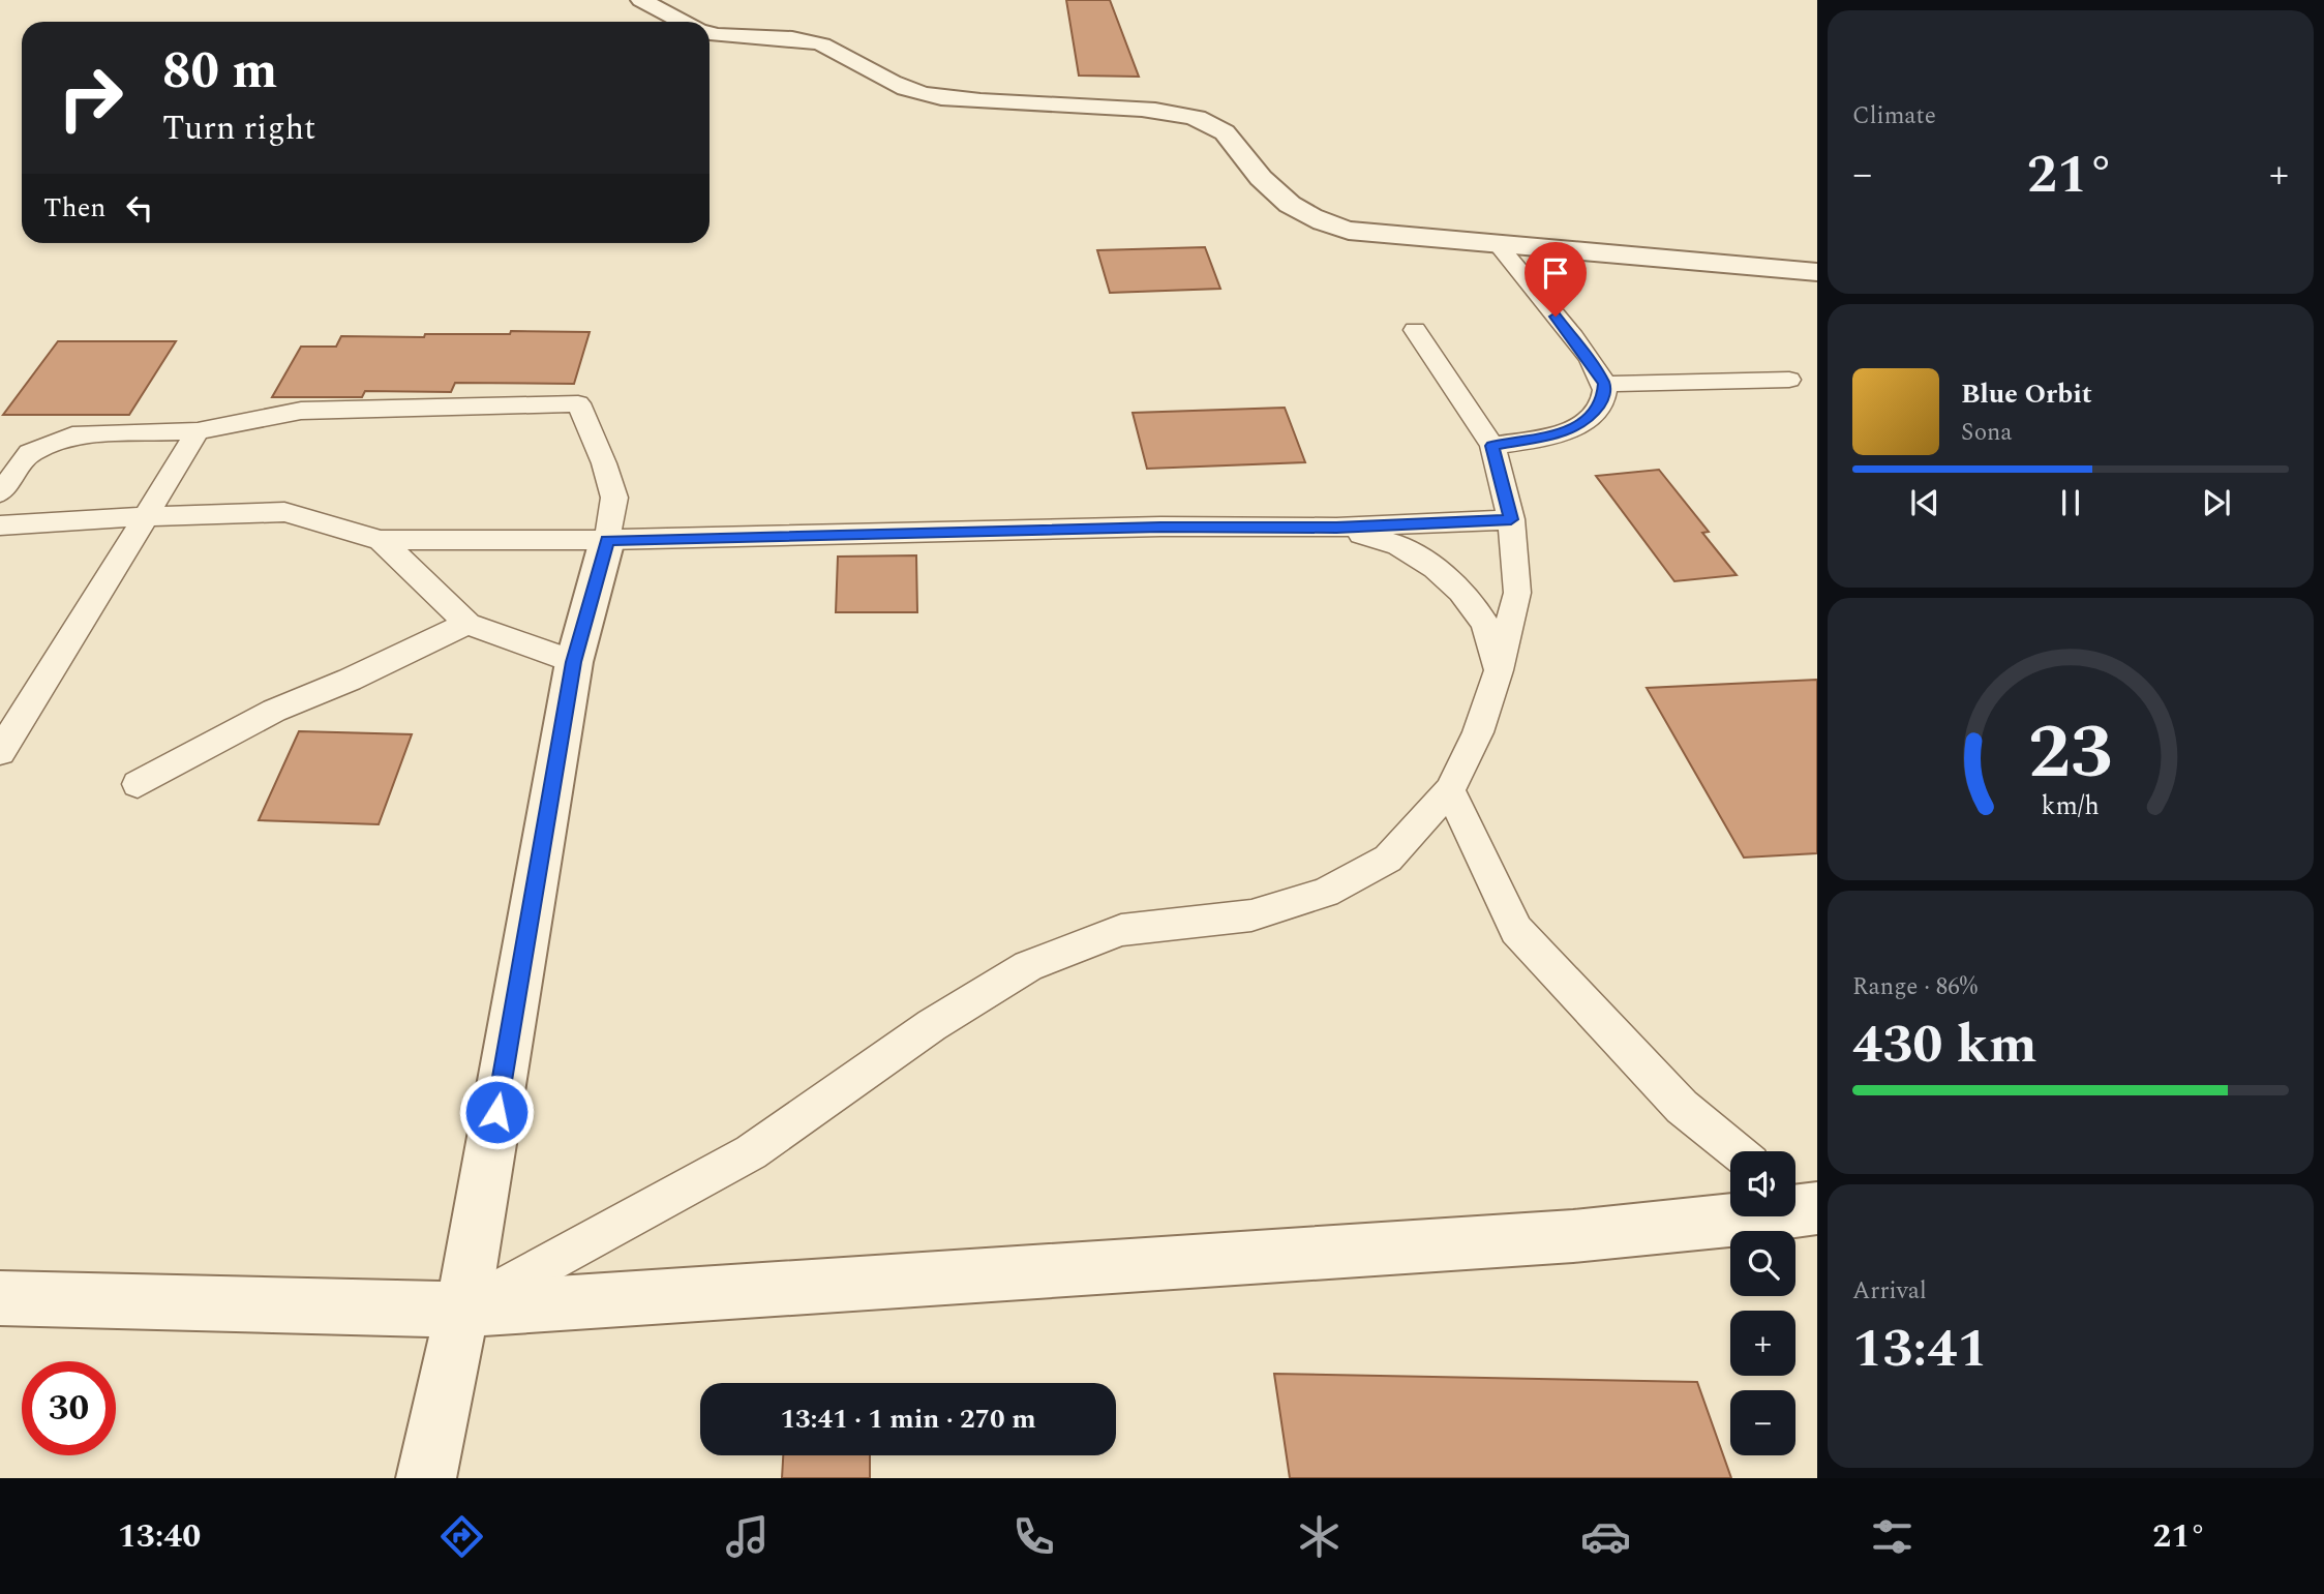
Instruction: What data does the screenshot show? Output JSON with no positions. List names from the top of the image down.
{
  "page": {
    "tile": [
      "Climate",
      ["Range · 86%", "430 km"],
      ["Arrival", "13:41"]
    ],
    "turn": ["80 m", "Turn right"],
    "heat": ["−", "21°", "+"],
    "then": "Then",
    "song": ["Blue Orbit", "Sona"],
    "map_buttons": ["+", "−"],
    "limit": "30",
    "trip": "13:41 · 1 min · 270 m",
    "tabs": ["13:40", "21°"],
    "gauge": ["23", "km/h"]
  }
}
